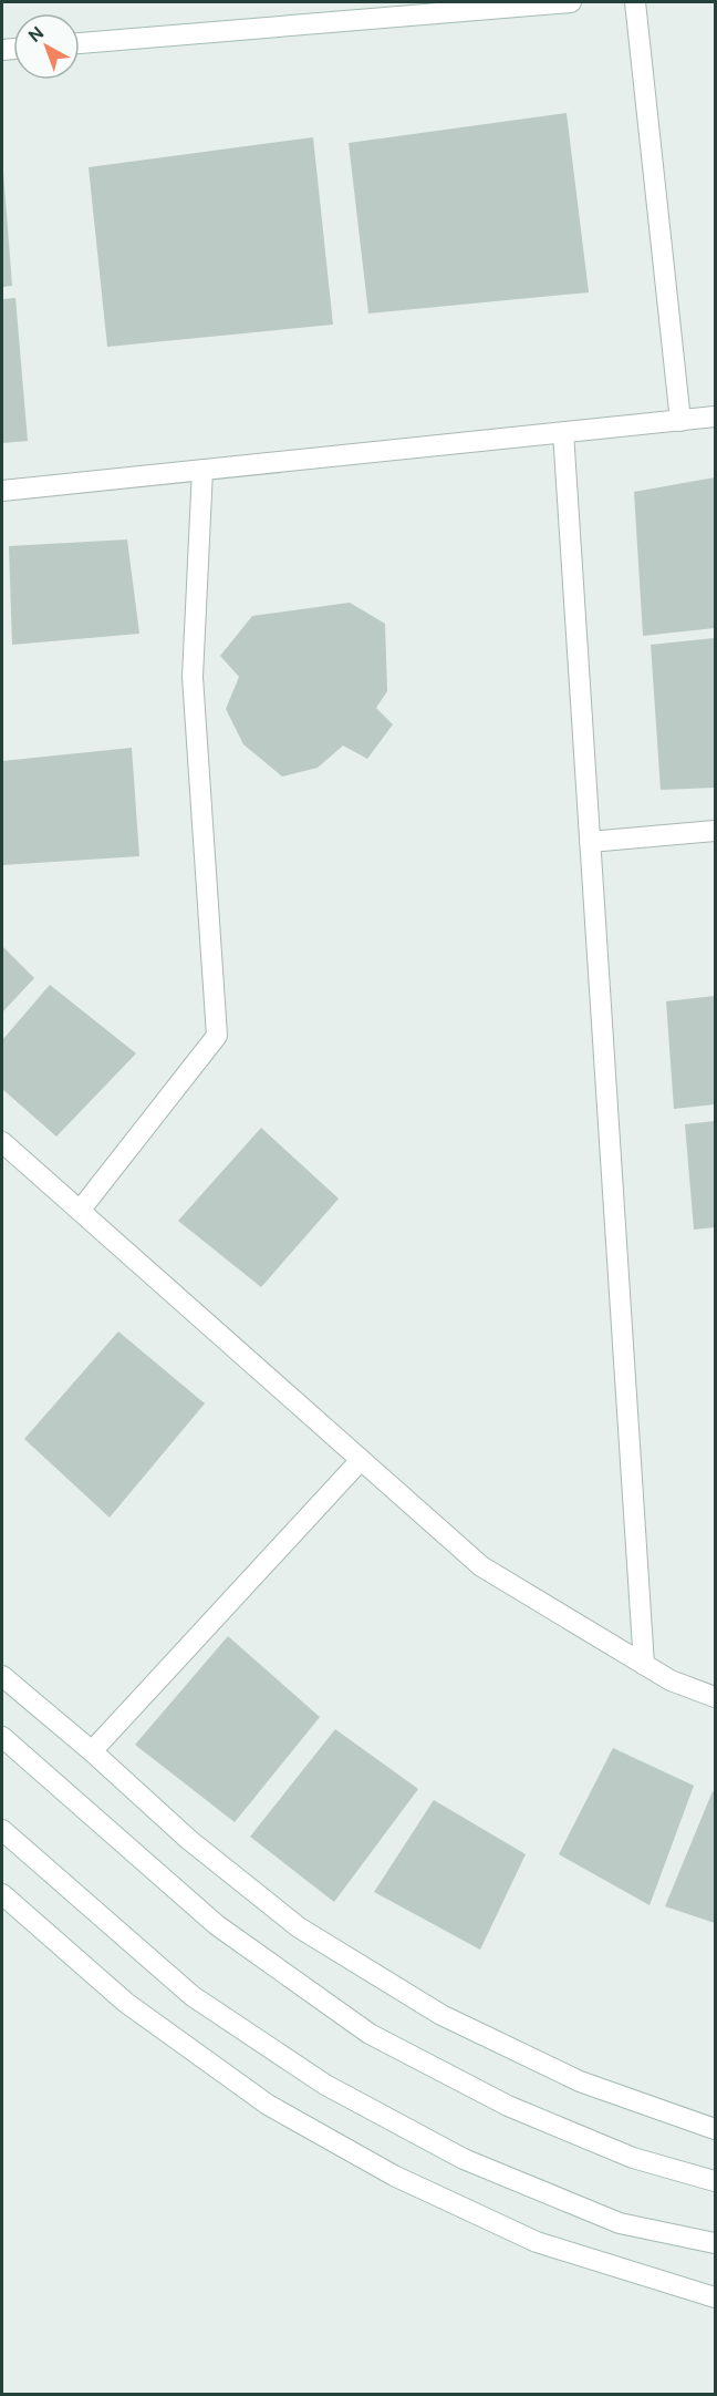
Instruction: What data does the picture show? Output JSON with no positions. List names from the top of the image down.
{
  "north": "top left"
}
